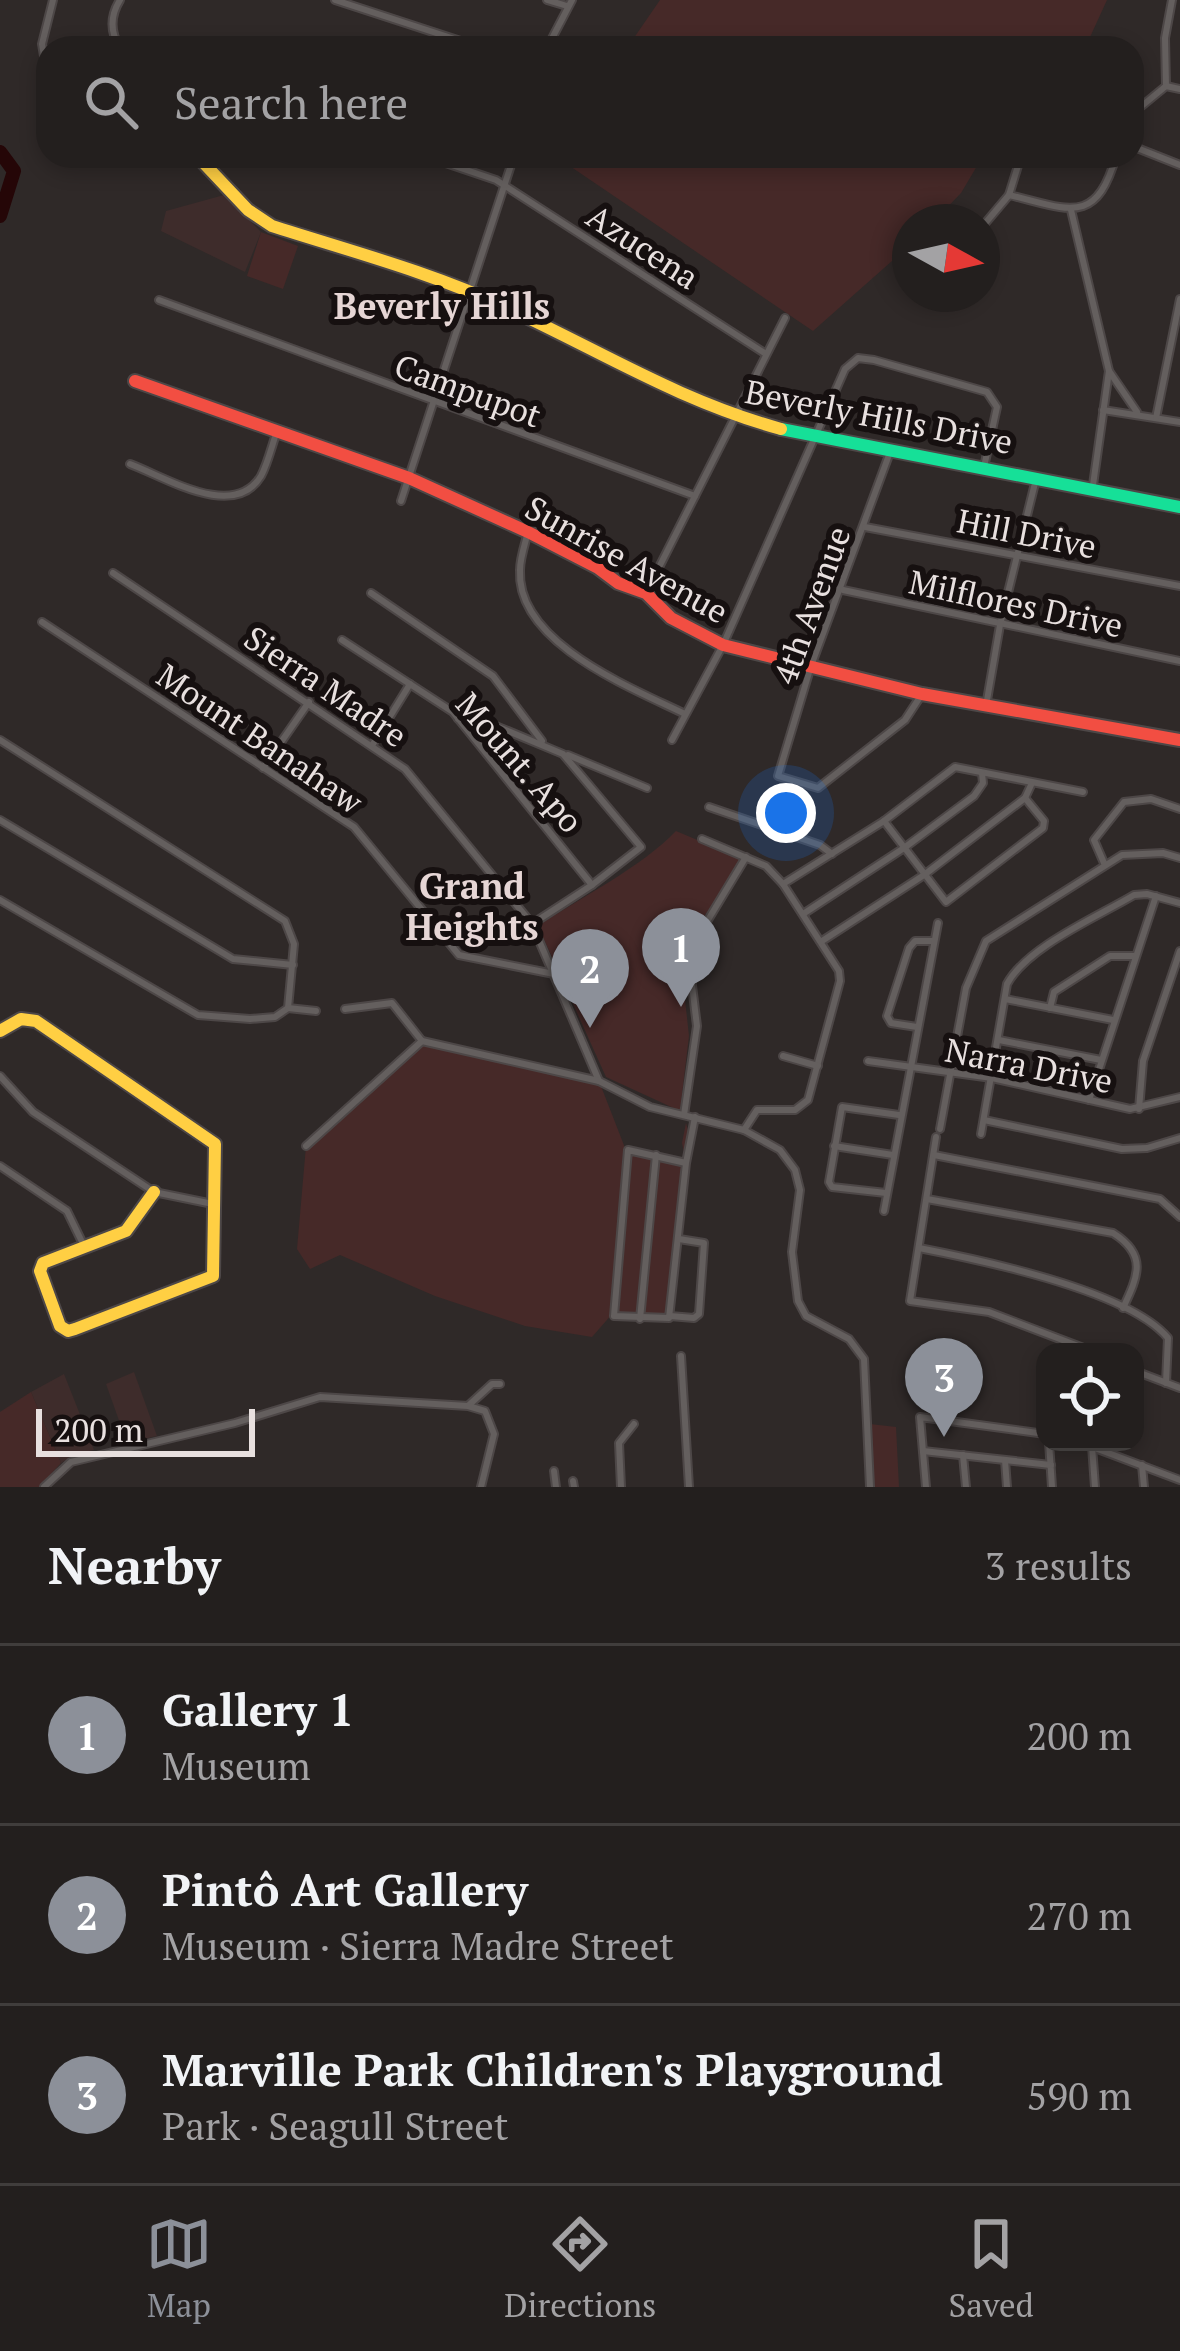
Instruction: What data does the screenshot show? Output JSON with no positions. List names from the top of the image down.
{
  "streets": {
    "street": [
      "Azucena",
      "Campupot",
      "Beverly Hills Drive",
      "Hill Drive",
      "Sunrise Avenue",
      "Milflores Drive",
      "4th Avenue",
      "Sierra Madre",
      "Mount Banahaw",
      "Mount. Apo",
      "Narra Drive"
    ]
  },
  "crossings": [
    ["Beverly Hills Drive", "4th Avenue"],
    ["Hill Drive", "4th Avenue"],
    ["Sunrise Avenue", "4th Avenue"],
    ["Milflores Drive", "4th Avenue"],
    ["Sierra Madre", "Mount Banahaw"]
  ],
  "districts": ["Beverly Hills", "Grand Heights"],
  "scale_bar": "200 m",
  "north": "right",
  "page": {
    "search": "Search here",
    "pins": ["1", "2", "3"],
    "scale": "200 m",
    "heading": ["Nearby", "3 results"],
    "list": [
      {
        "mark": "1",
        "name": "Gallery 1",
        "note": "Museum",
        "value": "200 m"
      },
      {
        "mark": "2",
        "name": "Pintô Art Gallery",
        "note": "Museum · Sierra Madre Street",
        "value": "270 m"
      },
      {
        "mark": "3",
        "name": "Marville Park Children's Playground",
        "note": "Park · Seagull Street",
        "value": "590 m"
      }
    ],
    "nav": ["Map", "Directions", "Saved"]
  }
}
